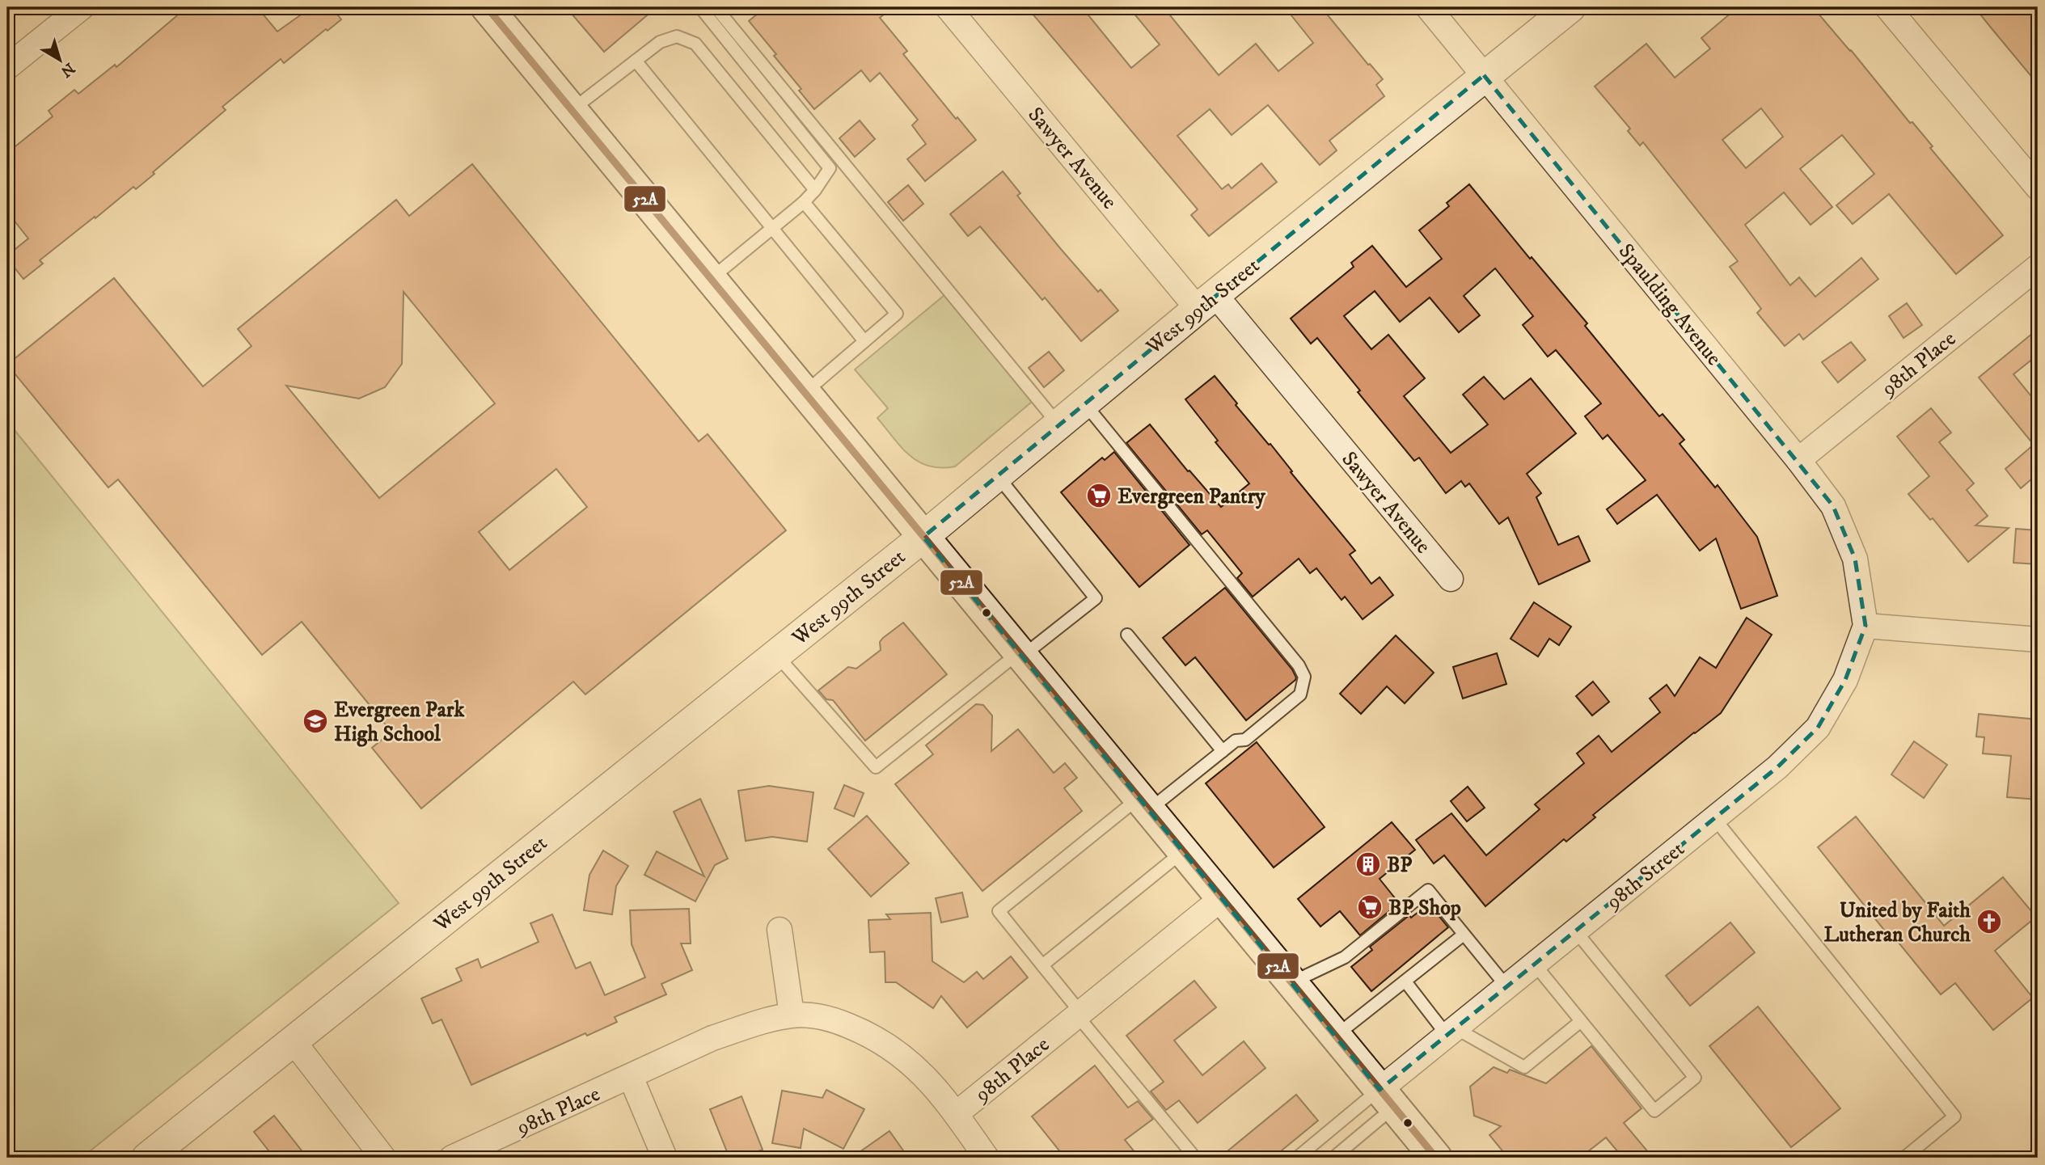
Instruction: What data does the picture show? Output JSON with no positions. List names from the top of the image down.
{
  "streets": {
    "street": [
      "Sawyer Avenue",
      "Spaulding Avenue",
      "West 99th Street",
      "98th Place",
      "98th Street"
    ]
  },
  "crossings": [
    ["Sawyer Avenue", "West 99th Street"],
    ["Spaulding Avenue", "West 99th Street"],
    ["Spaulding Avenue", "98th Place"],
    ["Spaulding Avenue", "98th Street"]
  ],
  "places": {
    "supermarket": ["Evergreen Pantry", "BP Shop"],
    "school or university": ["Evergreen Park High School"],
    "building": ["BP"],
    "church": ["United by Faith Lutheran Church"]
  },
  "lines": ["transit line 52A"],
  "north": "bottom right"
}
